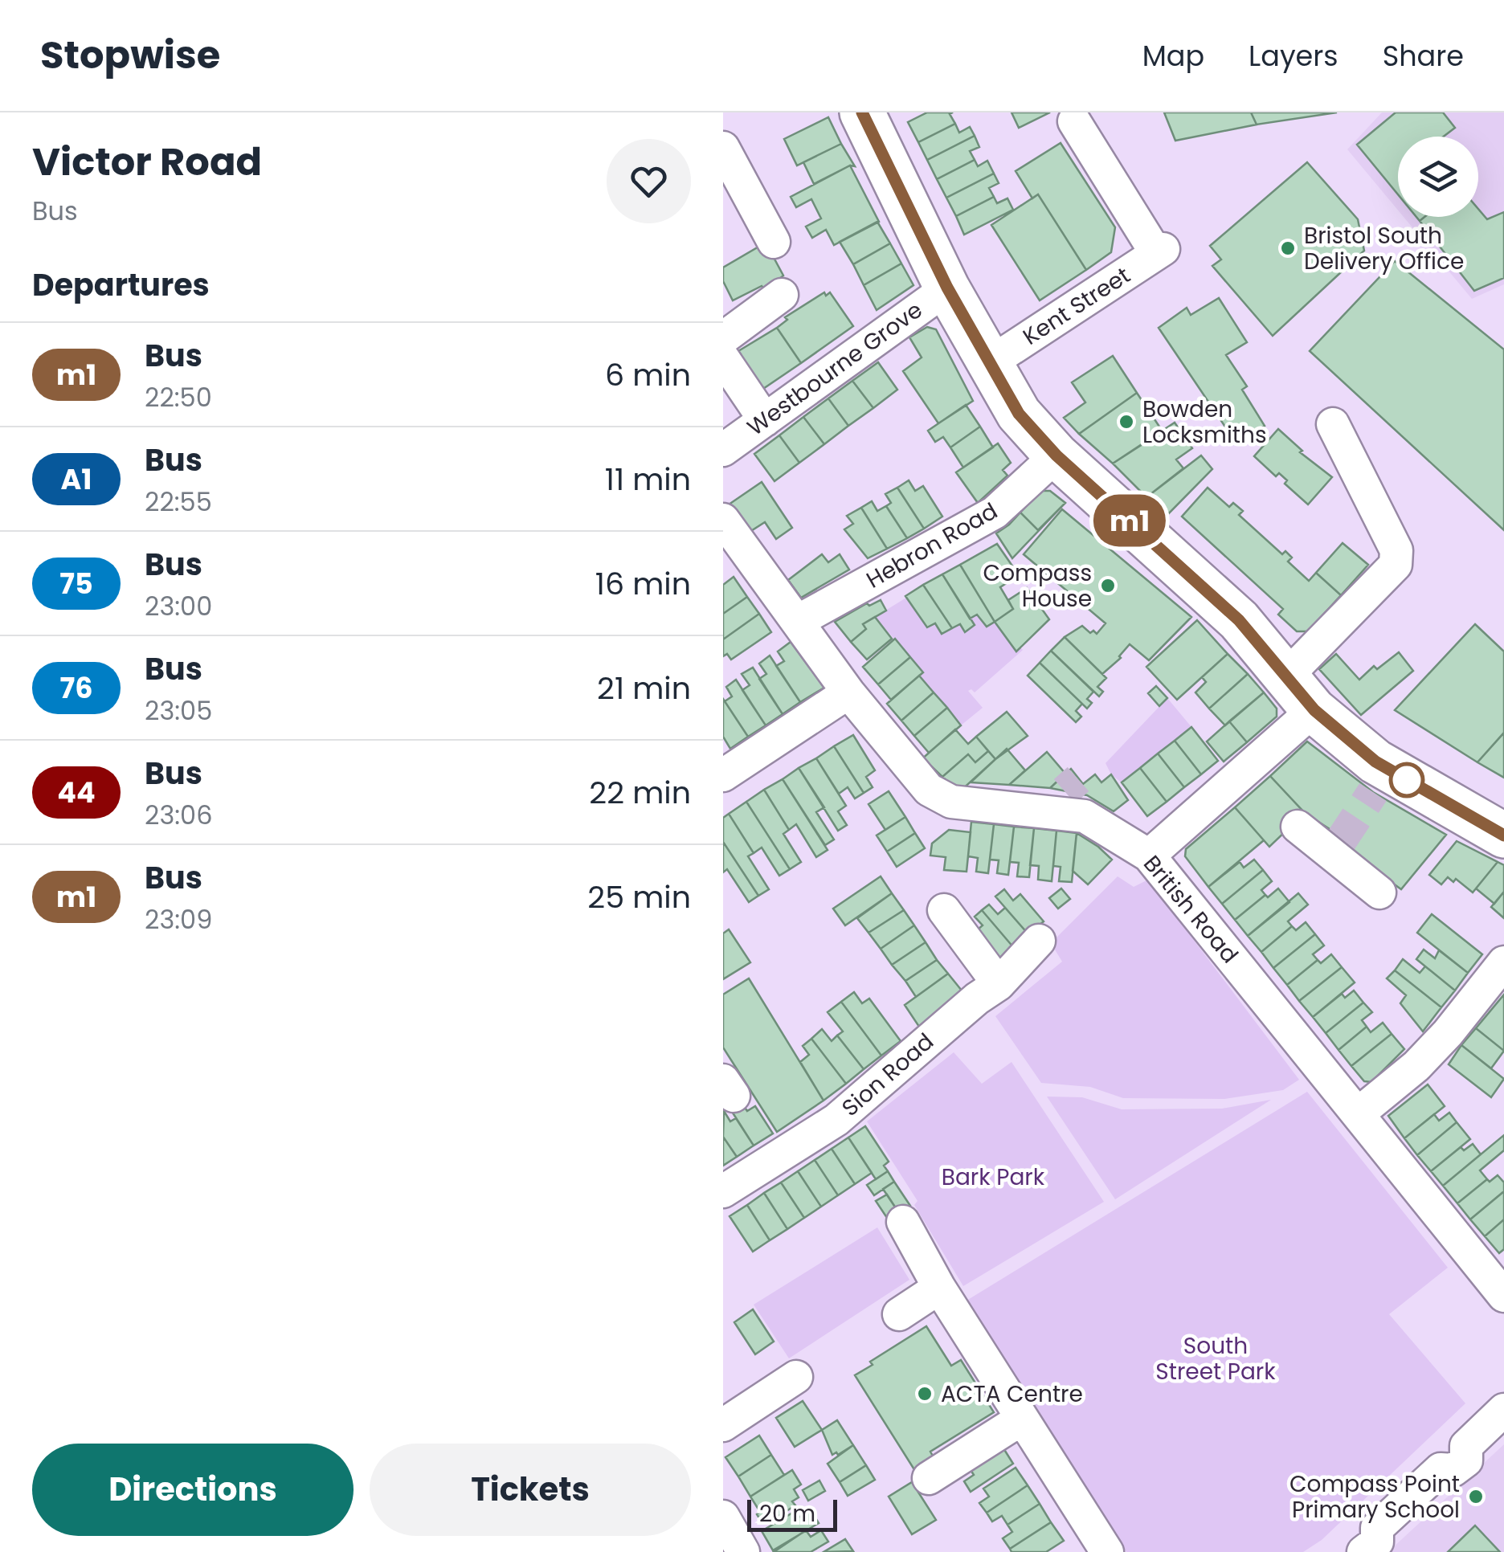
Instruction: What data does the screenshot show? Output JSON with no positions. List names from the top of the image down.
{
  "streets": {
    "street": [
      "Kent Street",
      "Westbourne Grove",
      "Hebron Road",
      "British Road",
      "Sion Road"
    ]
  },
  "crossings": [
    ["Hebron Road", "British Road"]
  ],
  "parks": ["Bark Park", "South Street Park"],
  "places": [
    "Bristol South Delivery Office",
    "Bowden Locksmiths",
    "Compass House",
    "ACTA Centre",
    "Compass Point Primary School"
  ],
  "lines": ["bus line m1"],
  "scale_bar": "20 m",
  "page": {
    "header": "Stopwise",
    "nav": ["Map", "Layers", "Share"],
    "heading": [
      ["Victor Road", "Bus"],
      "Departures"
    ],
    "on_map": "m1",
    "list": [
      {
        "mark": "m1",
        "name": "Bus",
        "note": "22:50",
        "value": "6 min"
      },
      {
        "mark": "A1",
        "name": "Bus",
        "note": "22:55",
        "value": "11 min"
      },
      {
        "mark": "75",
        "name": "Bus",
        "note": "23:00",
        "value": "16 min"
      },
      {
        "mark": "76",
        "name": "Bus",
        "note": "23:05",
        "value": "21 min"
      },
      {
        "mark": "44",
        "name": "Bus",
        "note": "23:06",
        "value": "22 min"
      },
      {
        "mark": "m1",
        "name": "Bus",
        "note": "23:09",
        "value": "25 min"
      }
    ],
    "buttons": ["Directions", "Tickets"],
    "scale": "20 m"
  }
}
